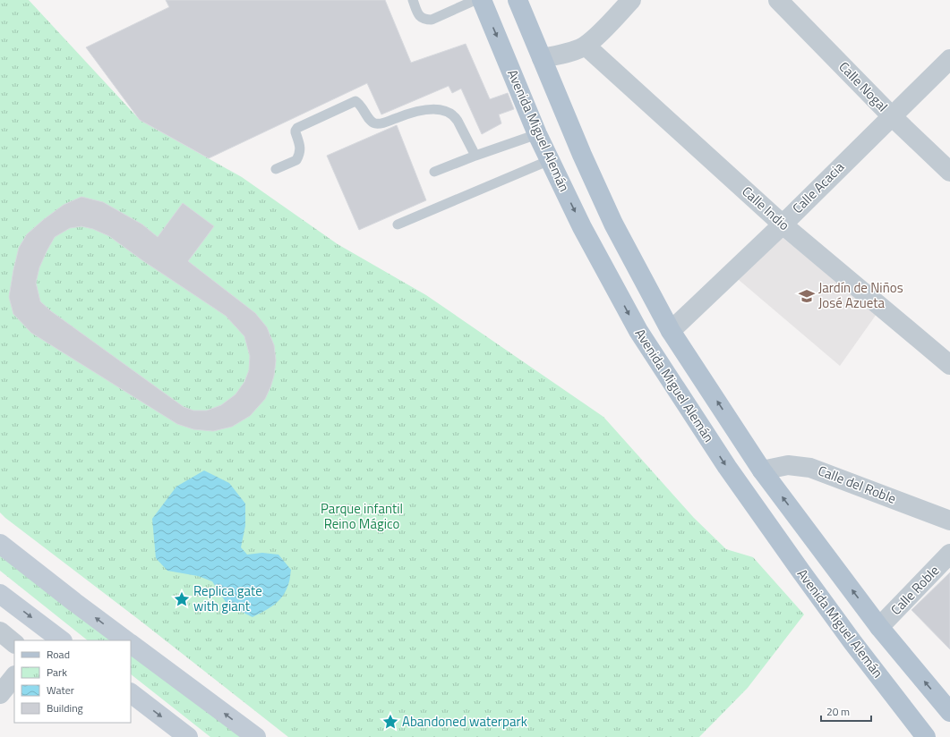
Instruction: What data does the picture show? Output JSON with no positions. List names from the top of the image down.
{
  "streets": {
    "main road": ["Avenida Miguel Alemán"],
    "street": [
      "Calle Nogal",
      "Calle Acacia",
      "Calle Indio",
      "Calle del Roble",
      "Calle Roble"
    ]
  },
  "crossings": [
    ["Calle Nogal", "Calle Acacia"],
    ["Avenida Miguel Alemán", "Calle Acacia"],
    ["Avenida Miguel Alemán", "Calle del Roble"],
    ["Avenida Miguel Alemán", "Calle Roble"],
    ["Calle Acacia", "Calle Indio"]
  ],
  "parks": ["Parque infantil Reino Mágico"],
  "places": {
    "school or university": ["Jardín de Niños José Azueta"],
    "place": ["Replica gate with giant", "Abandoned waterpark"]
  },
  "legend": [
    "Road",
    "Park",
    "Water",
    "Building"
  ],
  "scale_bar": "20 m"
}
